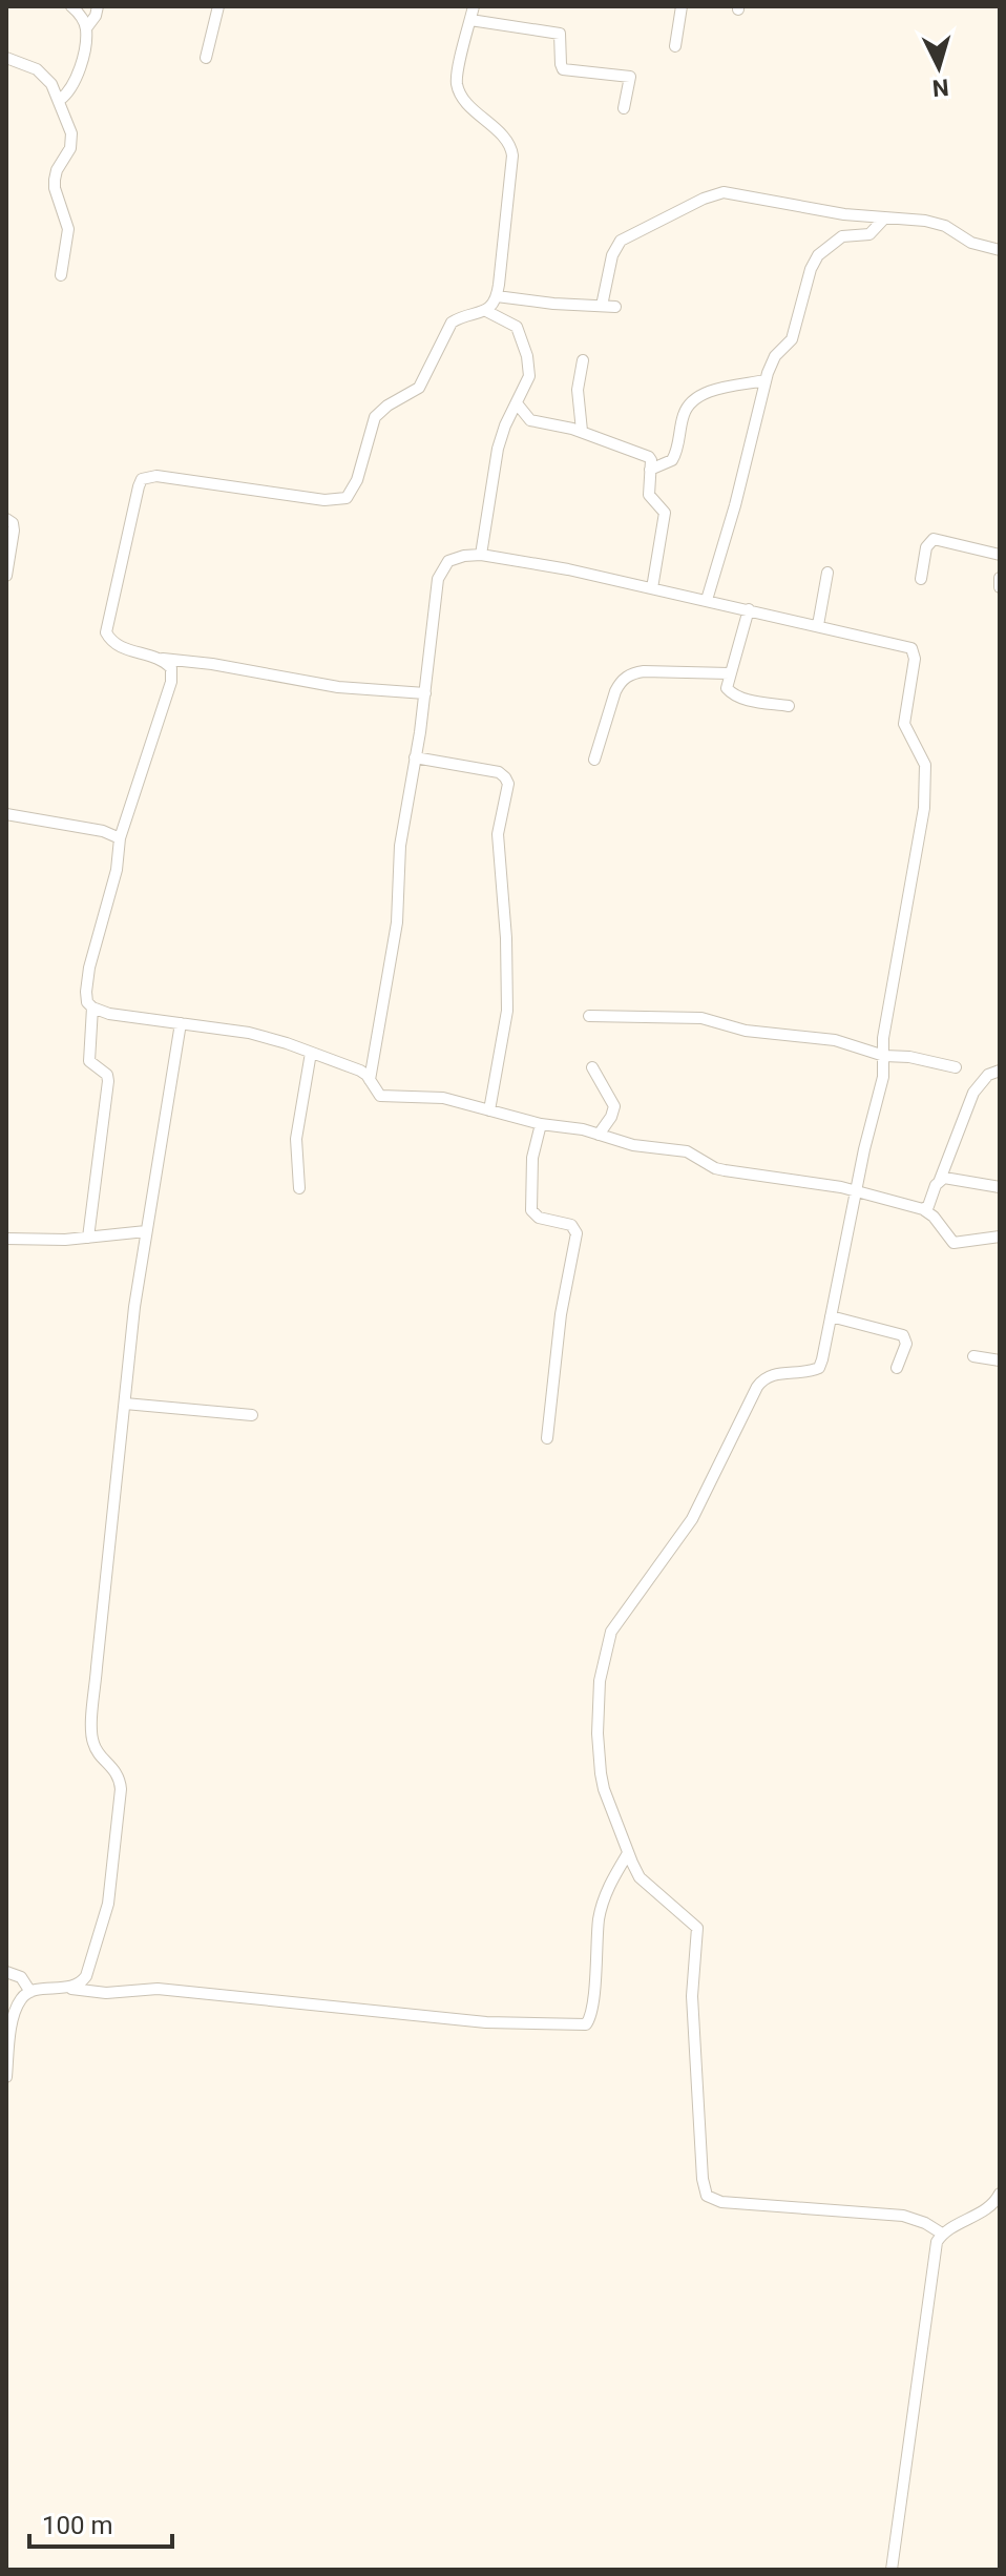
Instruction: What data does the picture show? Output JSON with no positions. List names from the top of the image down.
{
  "scale_bar": "100 m",
  "north": "bottom"
}
